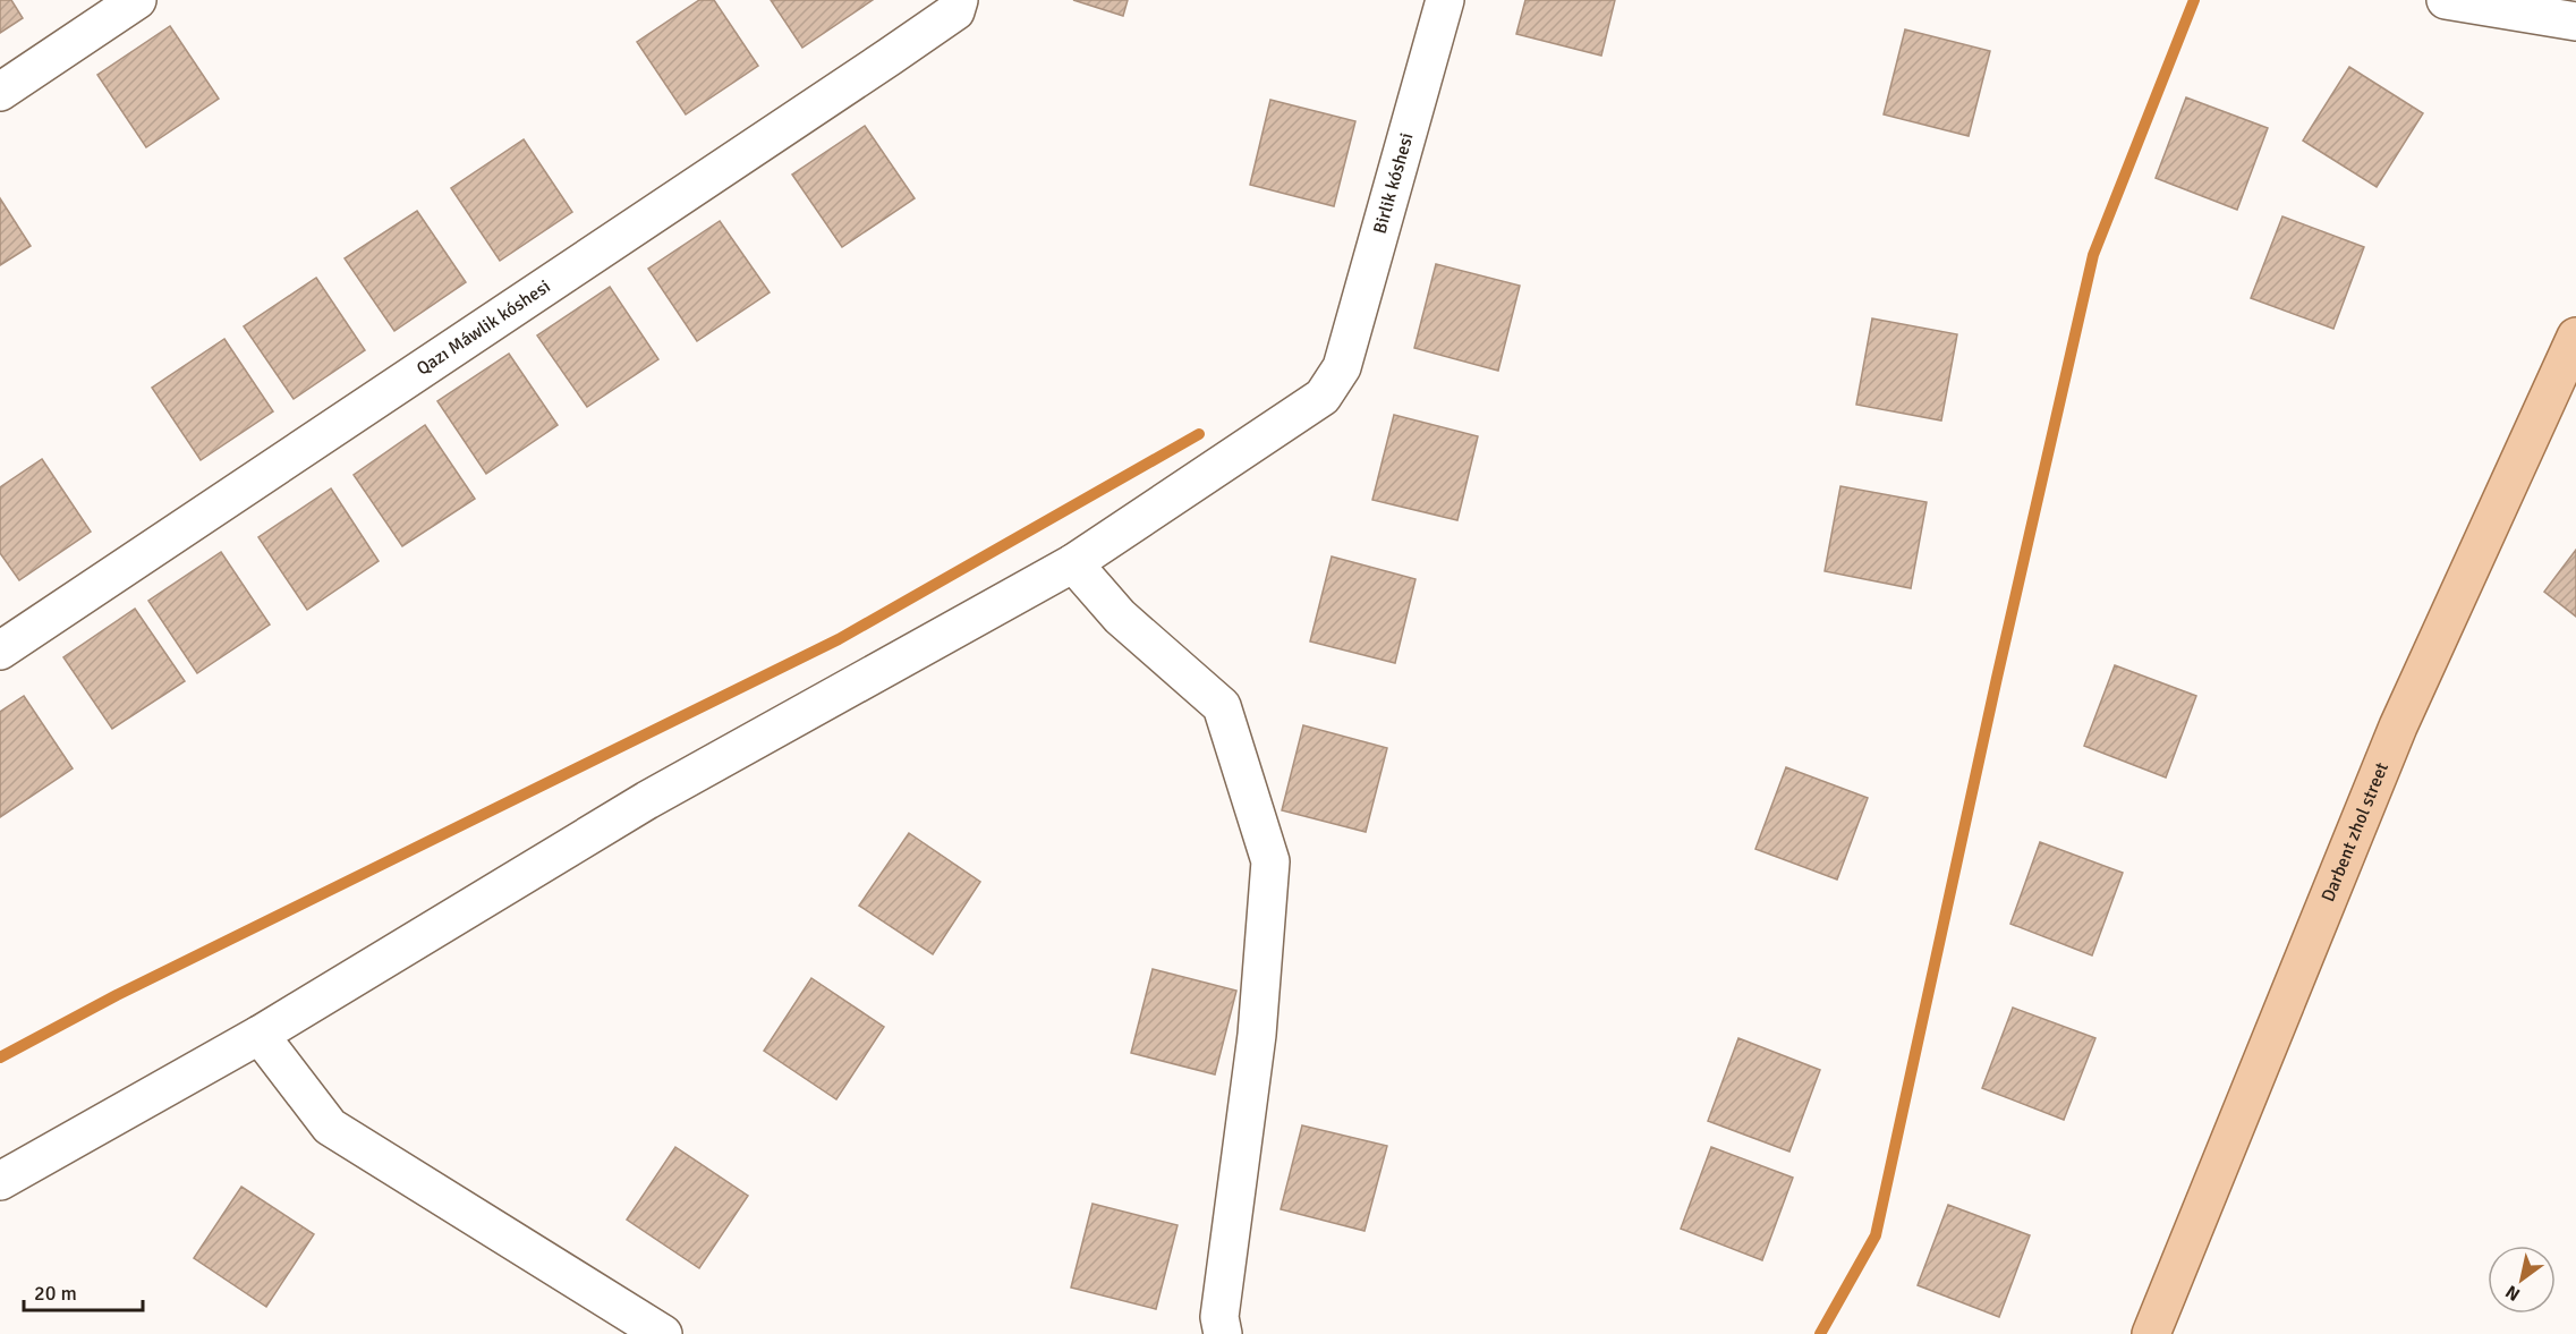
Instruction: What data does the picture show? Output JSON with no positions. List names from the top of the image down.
{
  "streets": {
    "main road": ["Darbent zhol street"],
    "street": ["Birlik kóshesi", "Qazı Máwlik kóshesi"]
  },
  "scale_bar": "20 m",
  "north": "bottom left"
}
